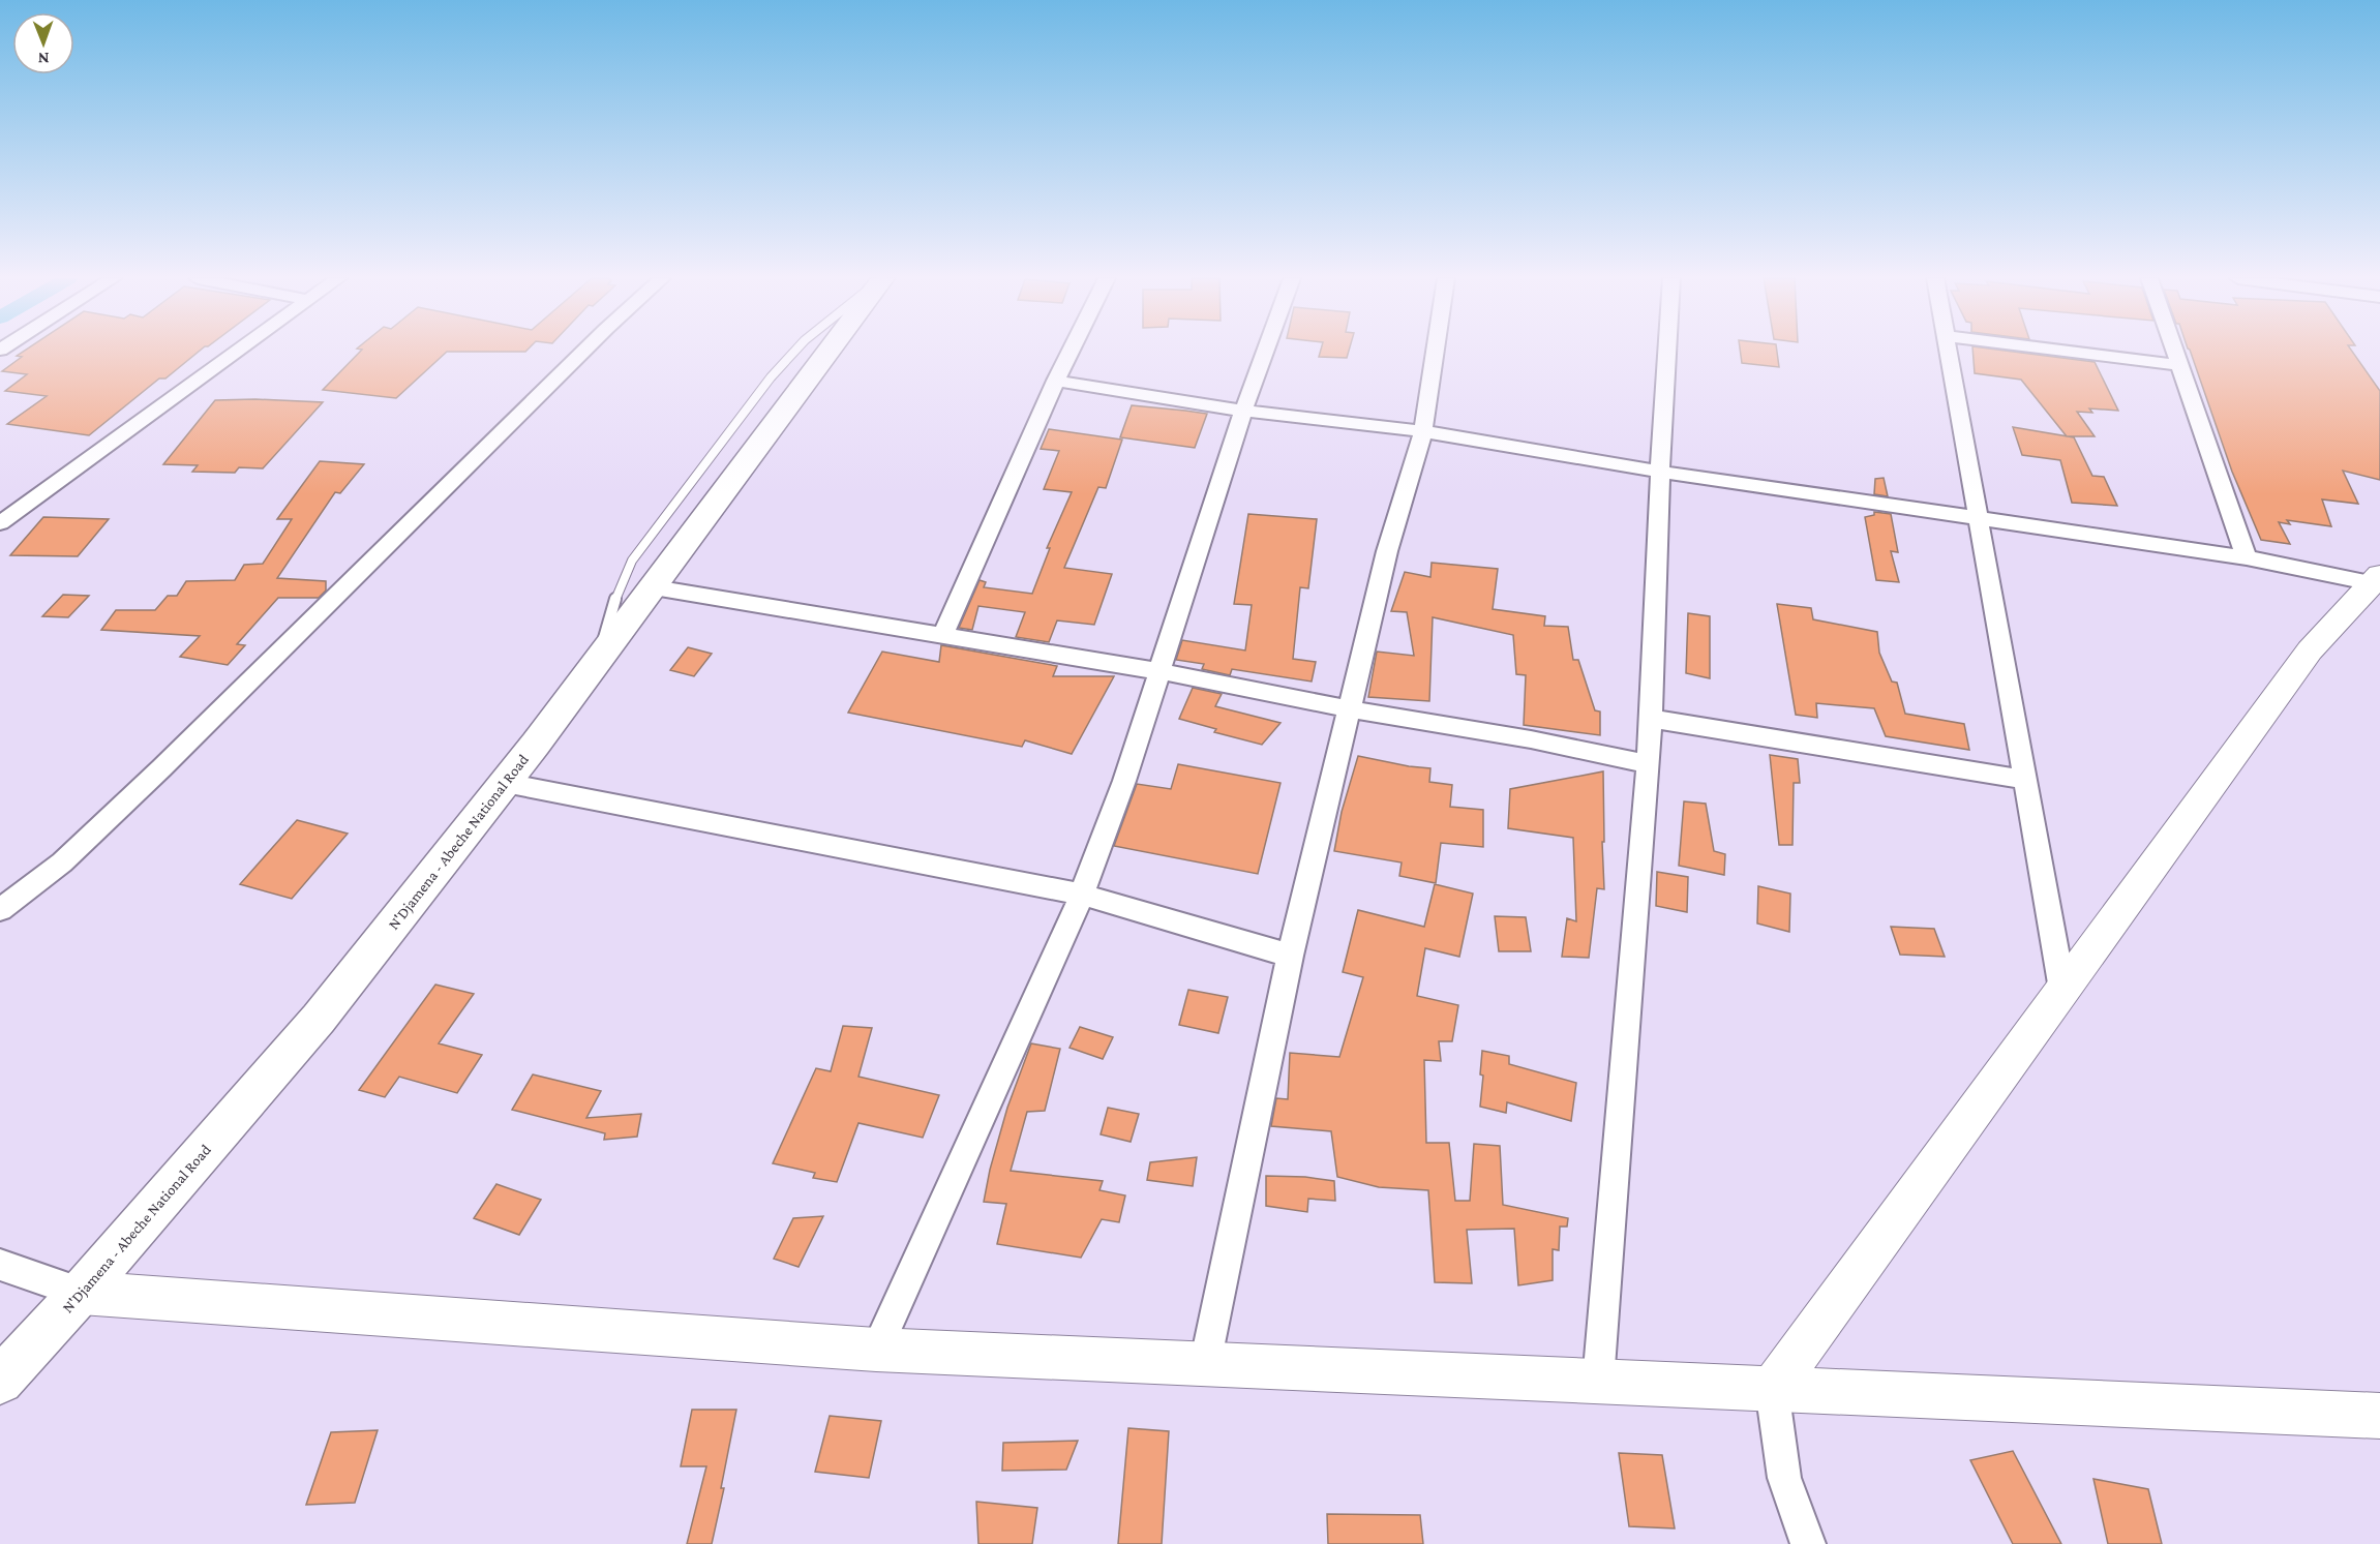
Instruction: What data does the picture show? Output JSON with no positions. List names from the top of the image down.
{
  "streets": {
    "highway": ["N'Djamena - Abeche National Road"]
  },
  "north": "bottom"
}
